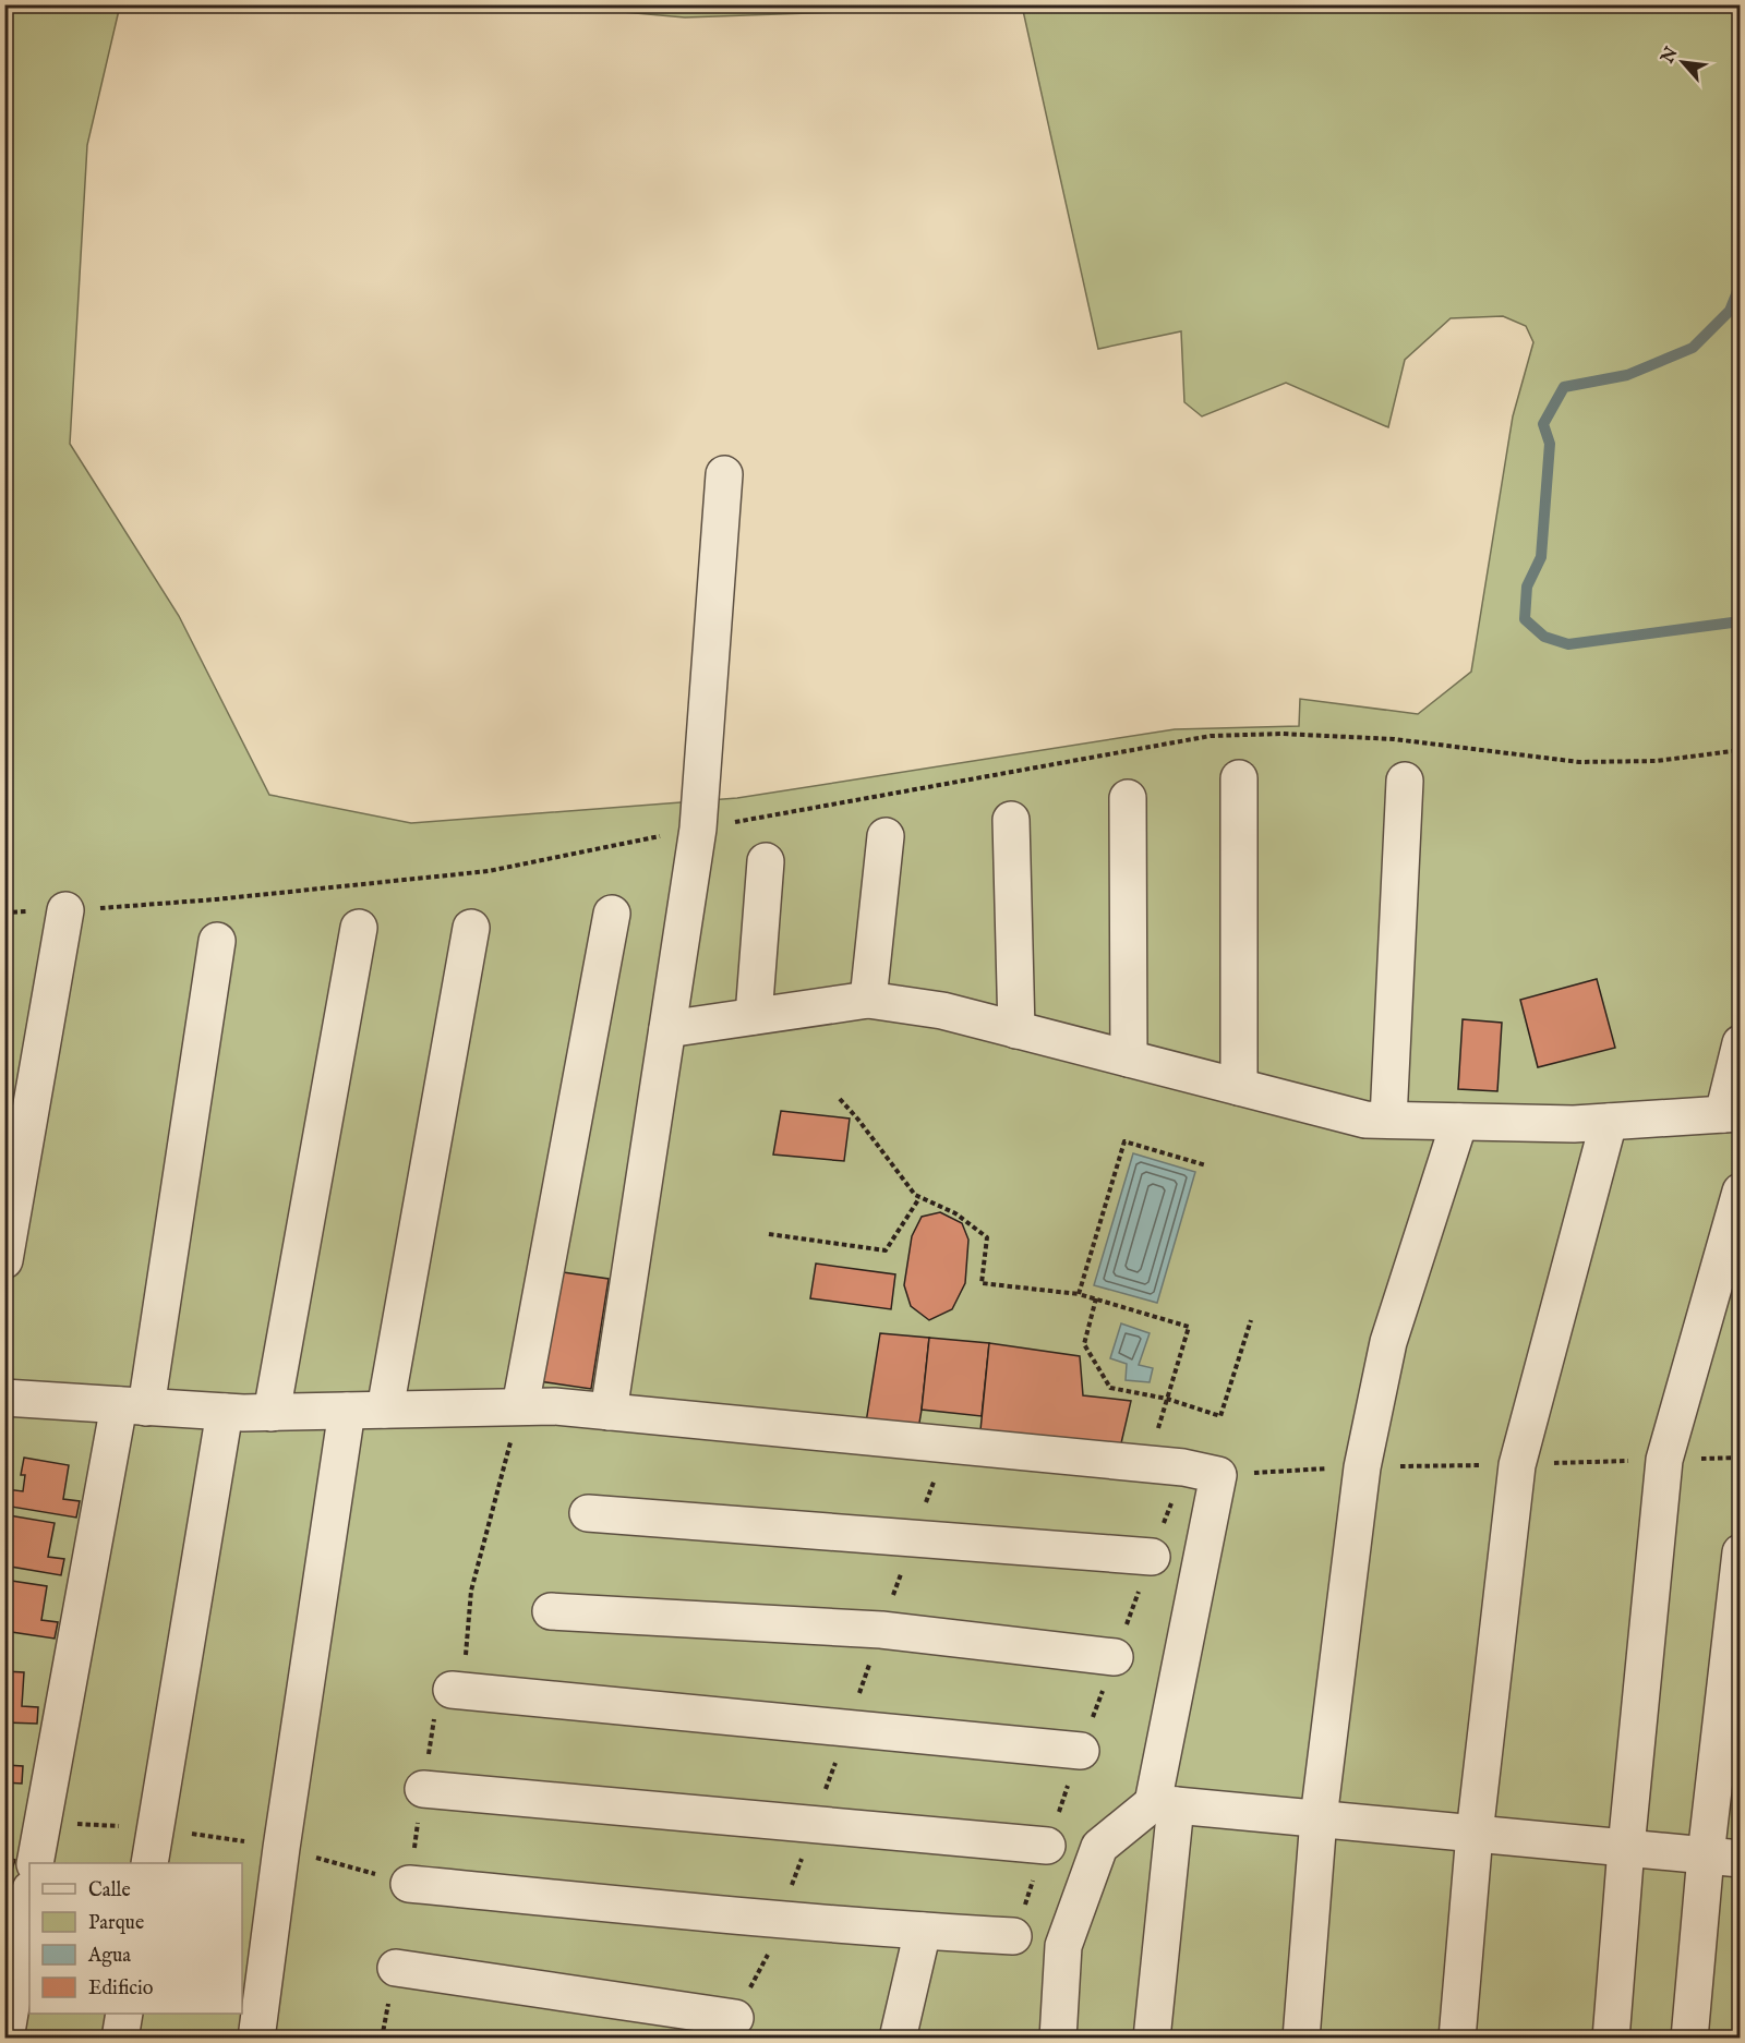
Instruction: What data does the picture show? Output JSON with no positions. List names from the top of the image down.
{
  "legend": [
    "Calle",
    "Parque",
    "Agua",
    "Edificio"
  ],
  "north": "top left"
}
